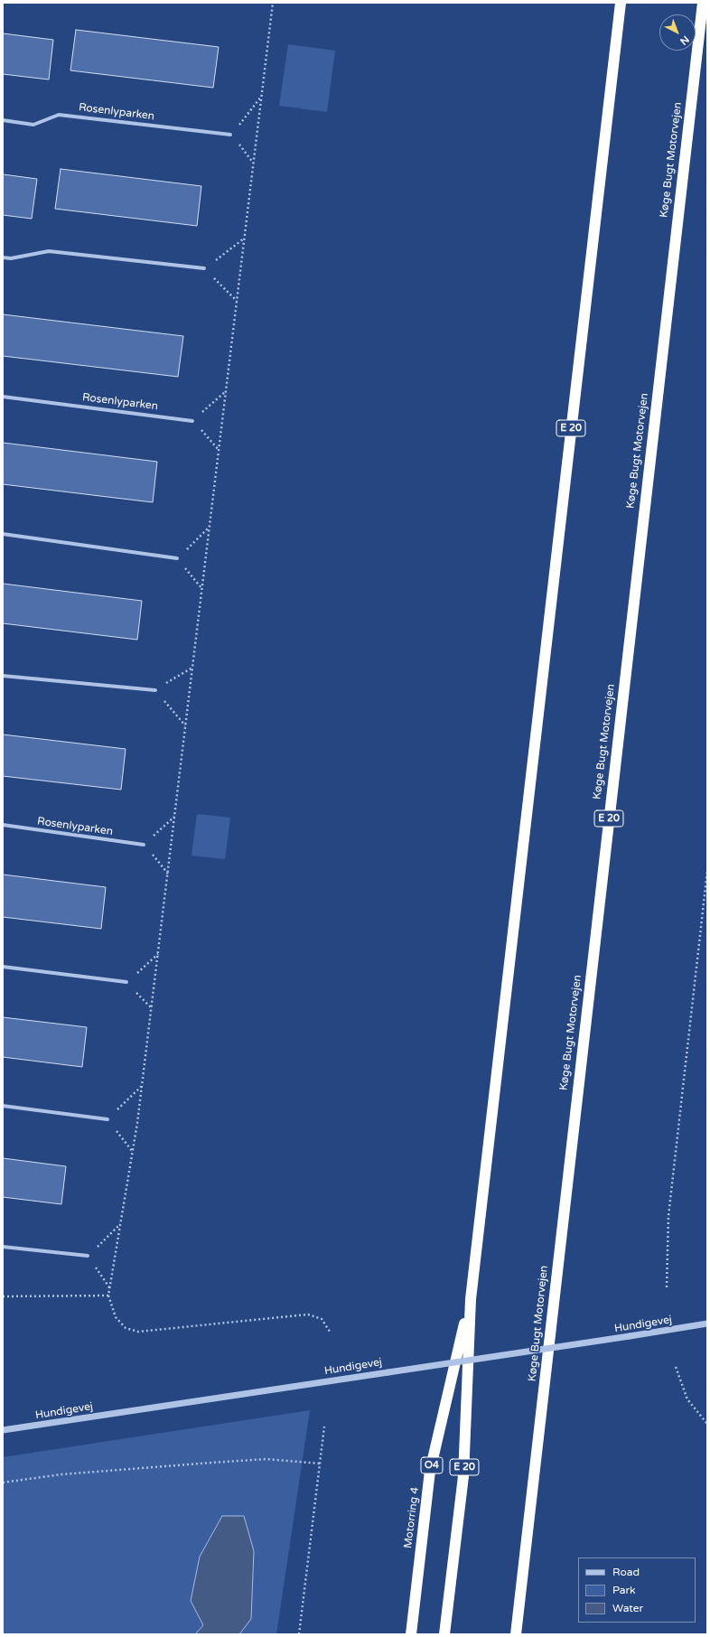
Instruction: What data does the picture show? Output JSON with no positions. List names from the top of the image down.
{
  "streets": {
    "highway": [
      "Køge Bugt Motorvejen",
      "E 20",
      "O4",
      "Motorring 4"
    ],
    "street": ["Rosenlyparken", "Hundigevej"]
  },
  "crossings": [
    ["E 20", "Motorring 4"]
  ],
  "legend": ["Road", "Park", "Water"],
  "north": "bottom right"
}
